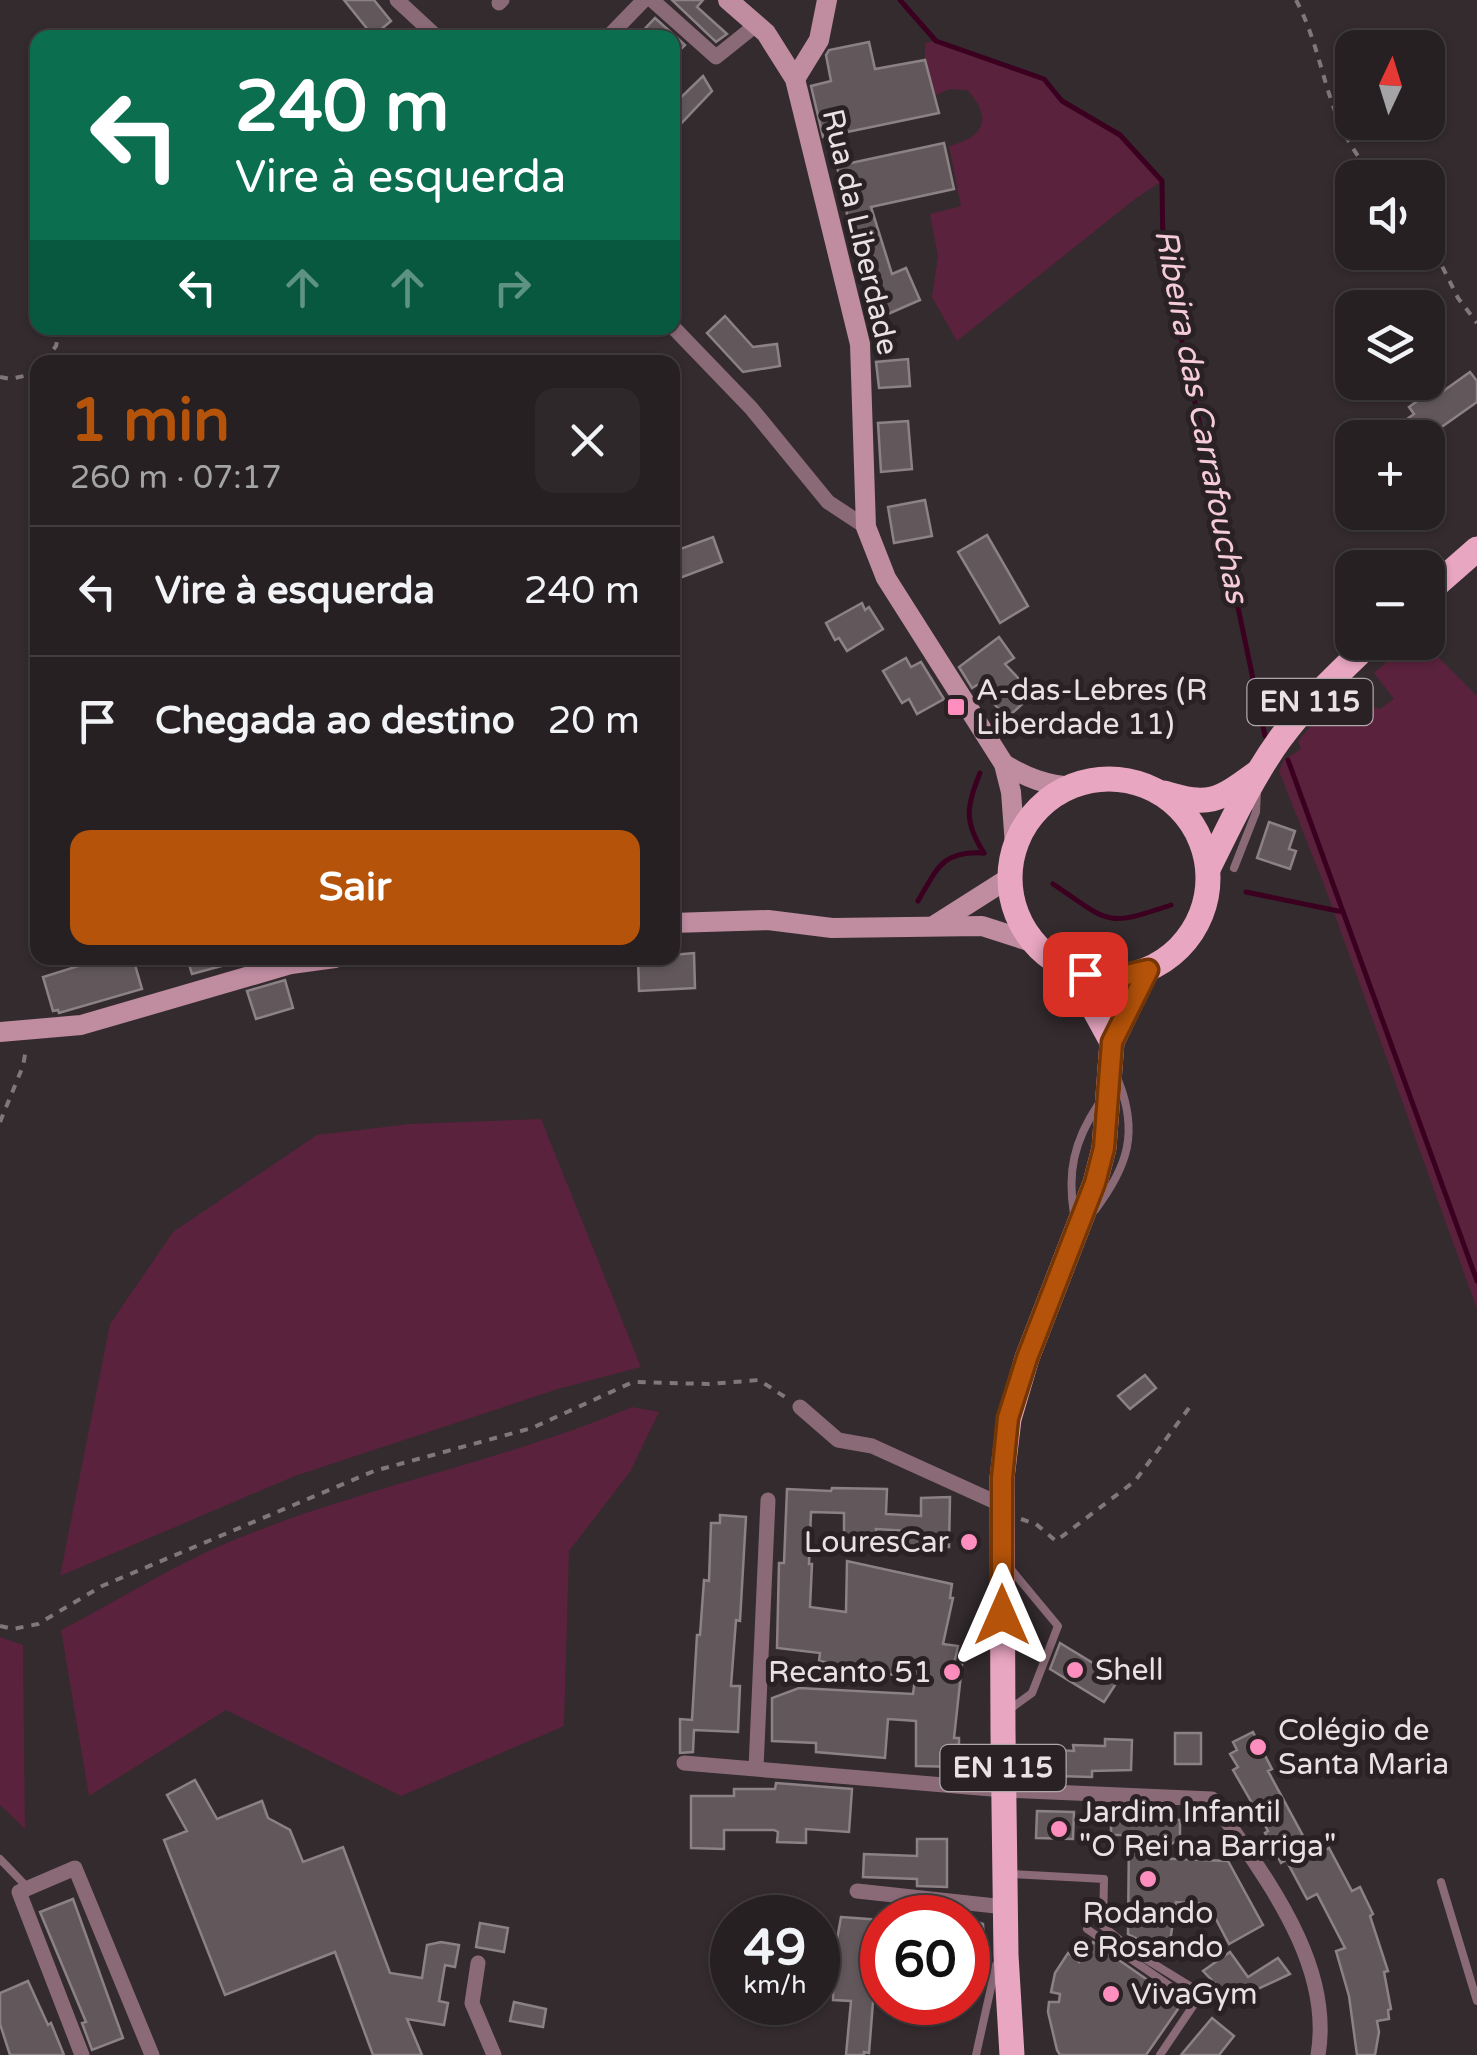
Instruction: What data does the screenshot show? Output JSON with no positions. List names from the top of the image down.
{
  "streets": {
    "main road": ["EN 115"],
    "street": ["Rua da Liberdade"]
  },
  "crossings": [
    ["Rua da Liberdade", "EN 115"]
  ],
  "water": ["Ribeira das Carrafouchas"],
  "places": {
    "transit": ["A-das-Lebres (R Liberdade 11)"],
    "other": [
      "LouresCar",
      "Shell",
      "Recanto 51",
      "Colégio de Santa Maria",
      "Jardim Infantil \"O Rei na Barriga\"",
      "Rodando e Rosando",
      "VivaGym"
    ]
  },
  "north": "top",
  "page": {
    "map_buttons": ["+", "−"],
    "turn": ["240 m", "Vire à esquerda"],
    "heading": ["1 min", "260 m · 07:17"],
    "list": [
      {
        "name": "Vire à esquerda",
        "value": "240 m"
      },
      {
        "name": "Chegada ao destino",
        "value": "20 m"
      }
    ],
    "buttons": "Sair",
    "speed": "49 km/h",
    "limit": "60"
  }
}
